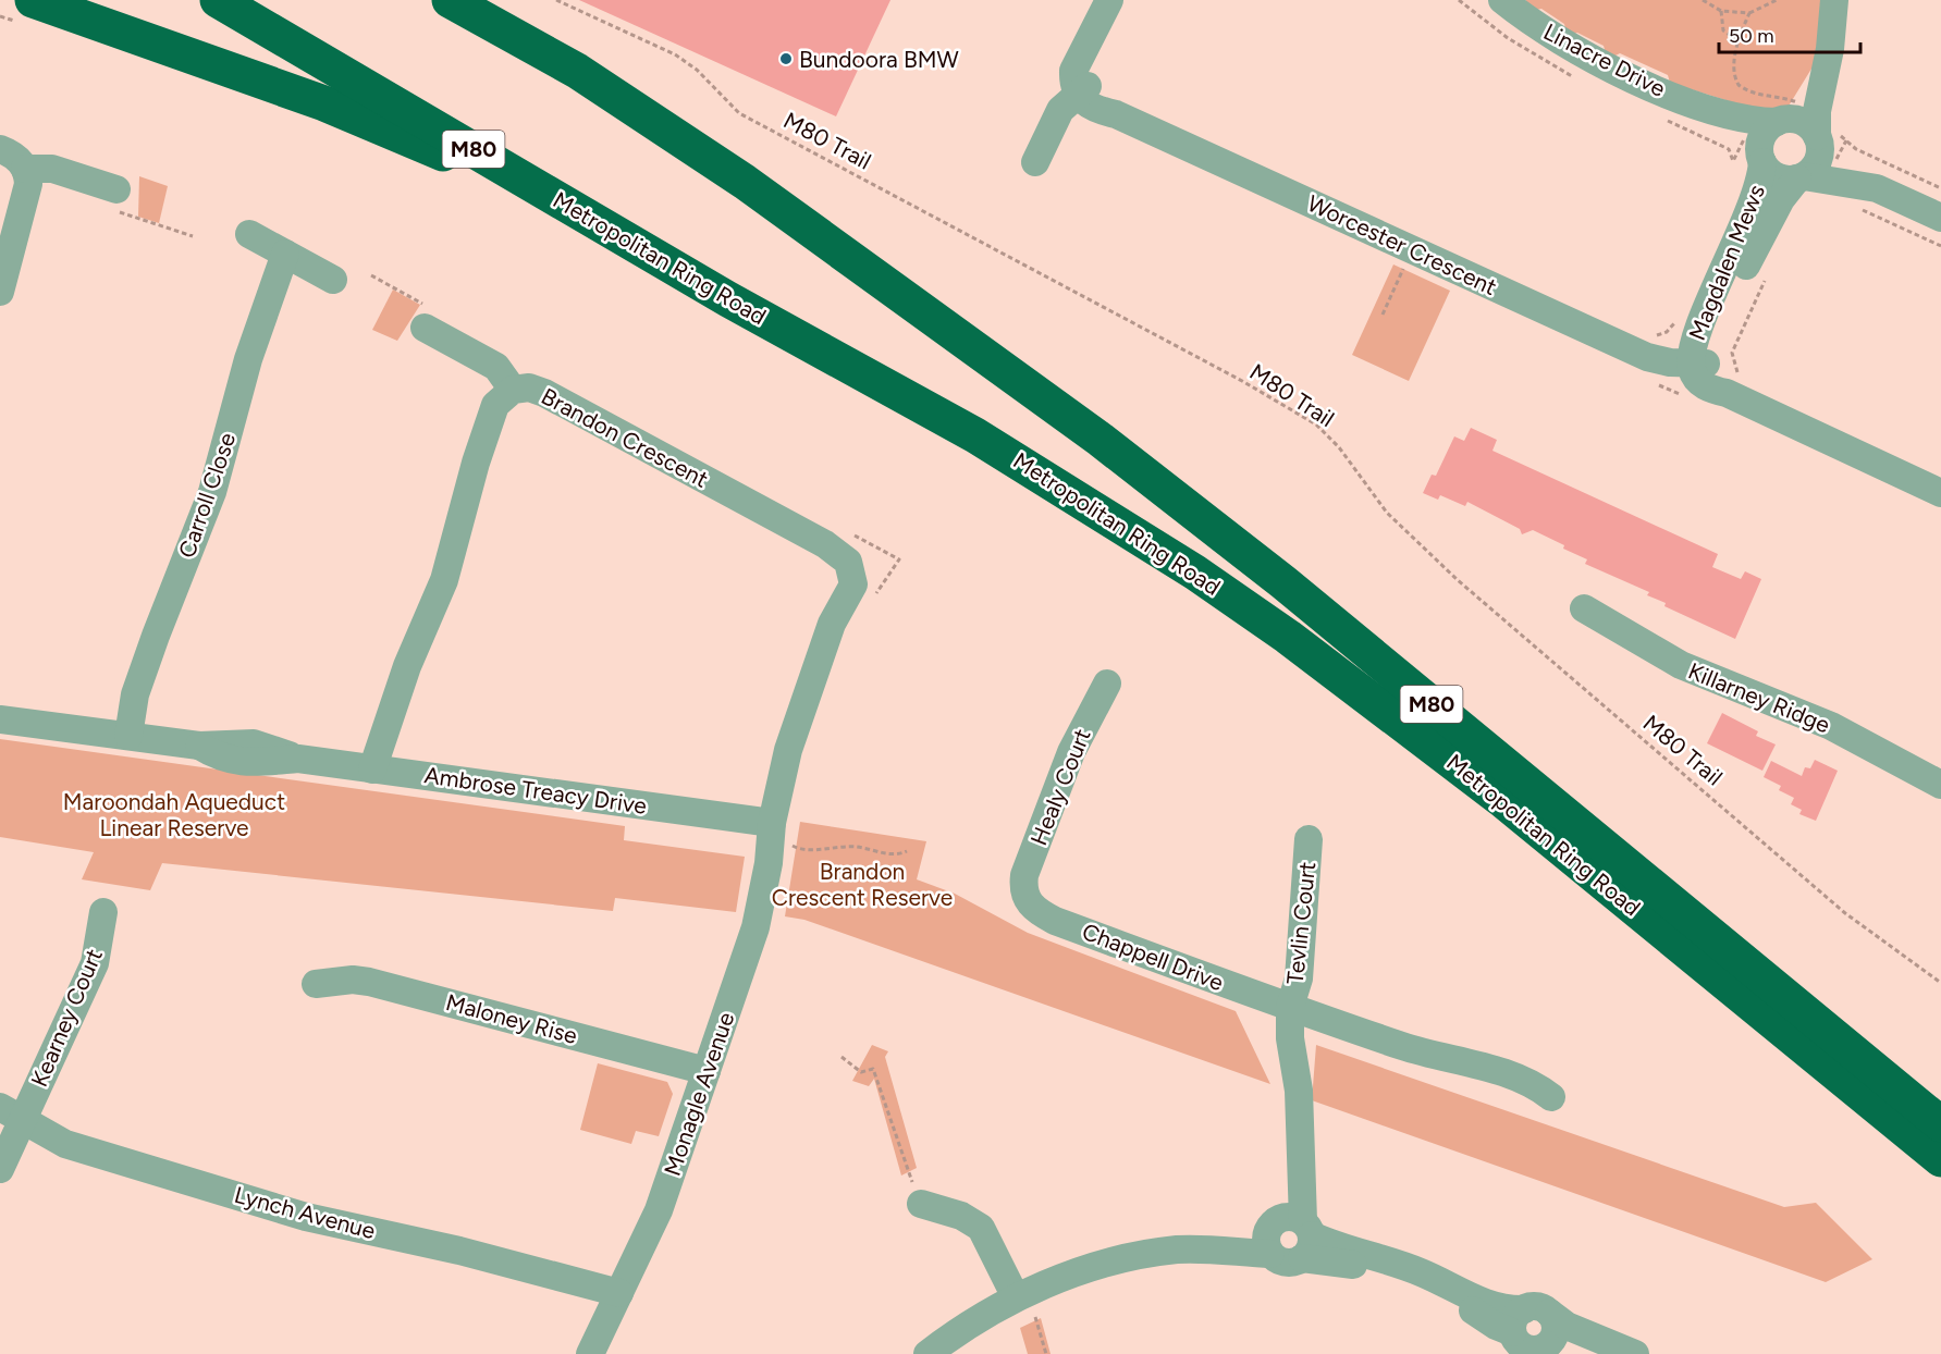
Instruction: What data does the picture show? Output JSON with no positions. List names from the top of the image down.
{
  "streets": {
    "highway": ["M80", "Metropolitan Ring Road"],
    "street": [
      "Linacre Drive",
      "Worcester Crescent",
      "Magdalen Mews",
      "Brandon Crescent",
      "Carroll Close",
      "Killarney Ridge",
      "Healy Court",
      "Ambrose Treacy Drive",
      "Tevlin Court",
      "Chappell Drive",
      "Kearney Court",
      "Maloney Rise",
      "Monagle Avenue",
      "Lynch Avenue"
    ],
    "path": ["M80 Trail"]
  },
  "crossings": [
    ["Linacre Drive", "Magdalen Mews"],
    ["Worcester Crescent", "Magdalen Mews"],
    ["Brandon Crescent", "Ambrose Treacy Drive"],
    ["Brandon Crescent", "Monagle Avenue"],
    ["Carroll Close", "Ambrose Treacy Drive"],
    ["Healy Court", "Chappell Drive"],
    ["Ambrose Treacy Drive", "Monagle Avenue"],
    ["Tevlin Court", "Chappell Drive"],
    ["Kearney Court", "Lynch Avenue"],
    ["Maloney Rise", "Monagle Avenue"],
    ["Monagle Avenue", "Lynch Avenue"]
  ],
  "parks": ["Maroondah Aqueduct Linear Reserve", "Brandon Crescent Reserve"],
  "places": ["Bundoora BMW"],
  "scale_bar": "50 m"
}
